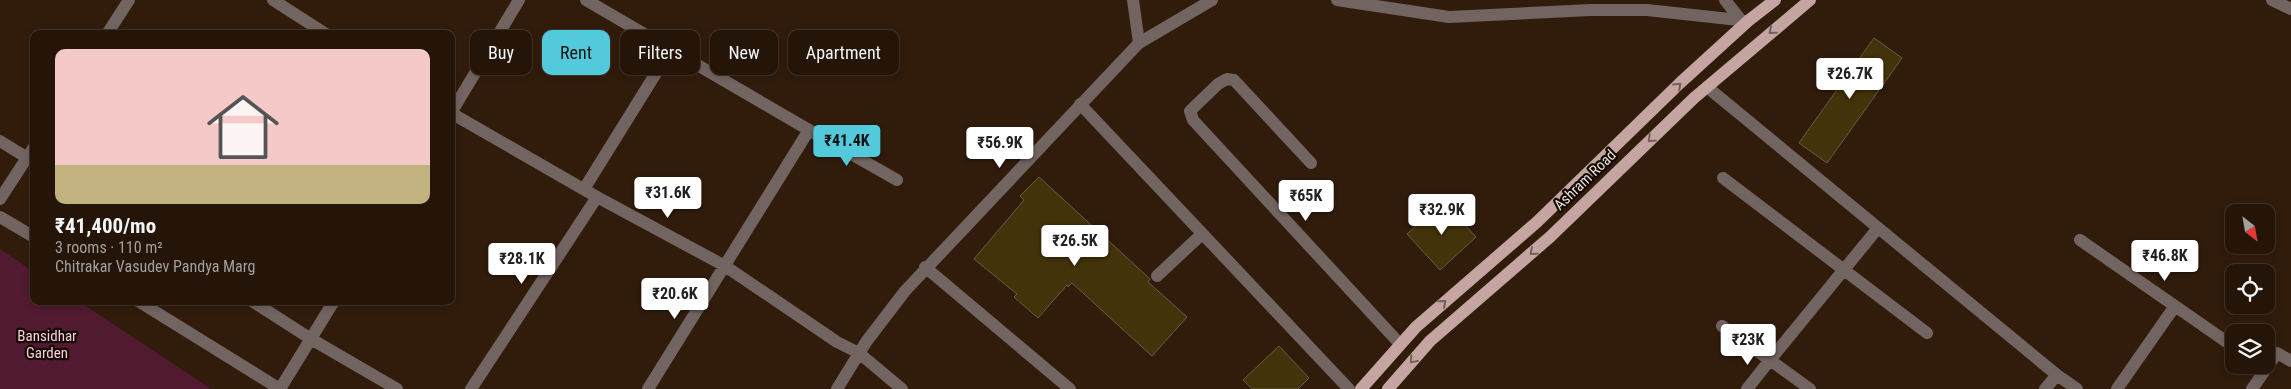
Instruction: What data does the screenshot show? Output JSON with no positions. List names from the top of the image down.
{
  "streets": {
    "main road": ["Ashram Road"]
  },
  "parks": ["Bansidhar Garden"],
  "north": "bottom right",
  "page": {
    "chip": [
      "Buy",
      "Rent",
      "Filters",
      "New",
      "Apartment"
    ],
    "list": [
      {
        "name": "₹41,400/mo",
        "note": "3 rooms · 110 m² · Chitrakar Vasudev Pandya Marg"
      }
    ],
    "price": [
      "₹26.7K",
      "₹41.4K",
      "₹56.9K",
      "₹31.6K",
      "₹65K",
      "₹32.9K",
      "₹26.5K",
      "₹46.8K",
      "₹28.1K",
      "₹20.6K",
      "₹23K"
    ]
  }
}
